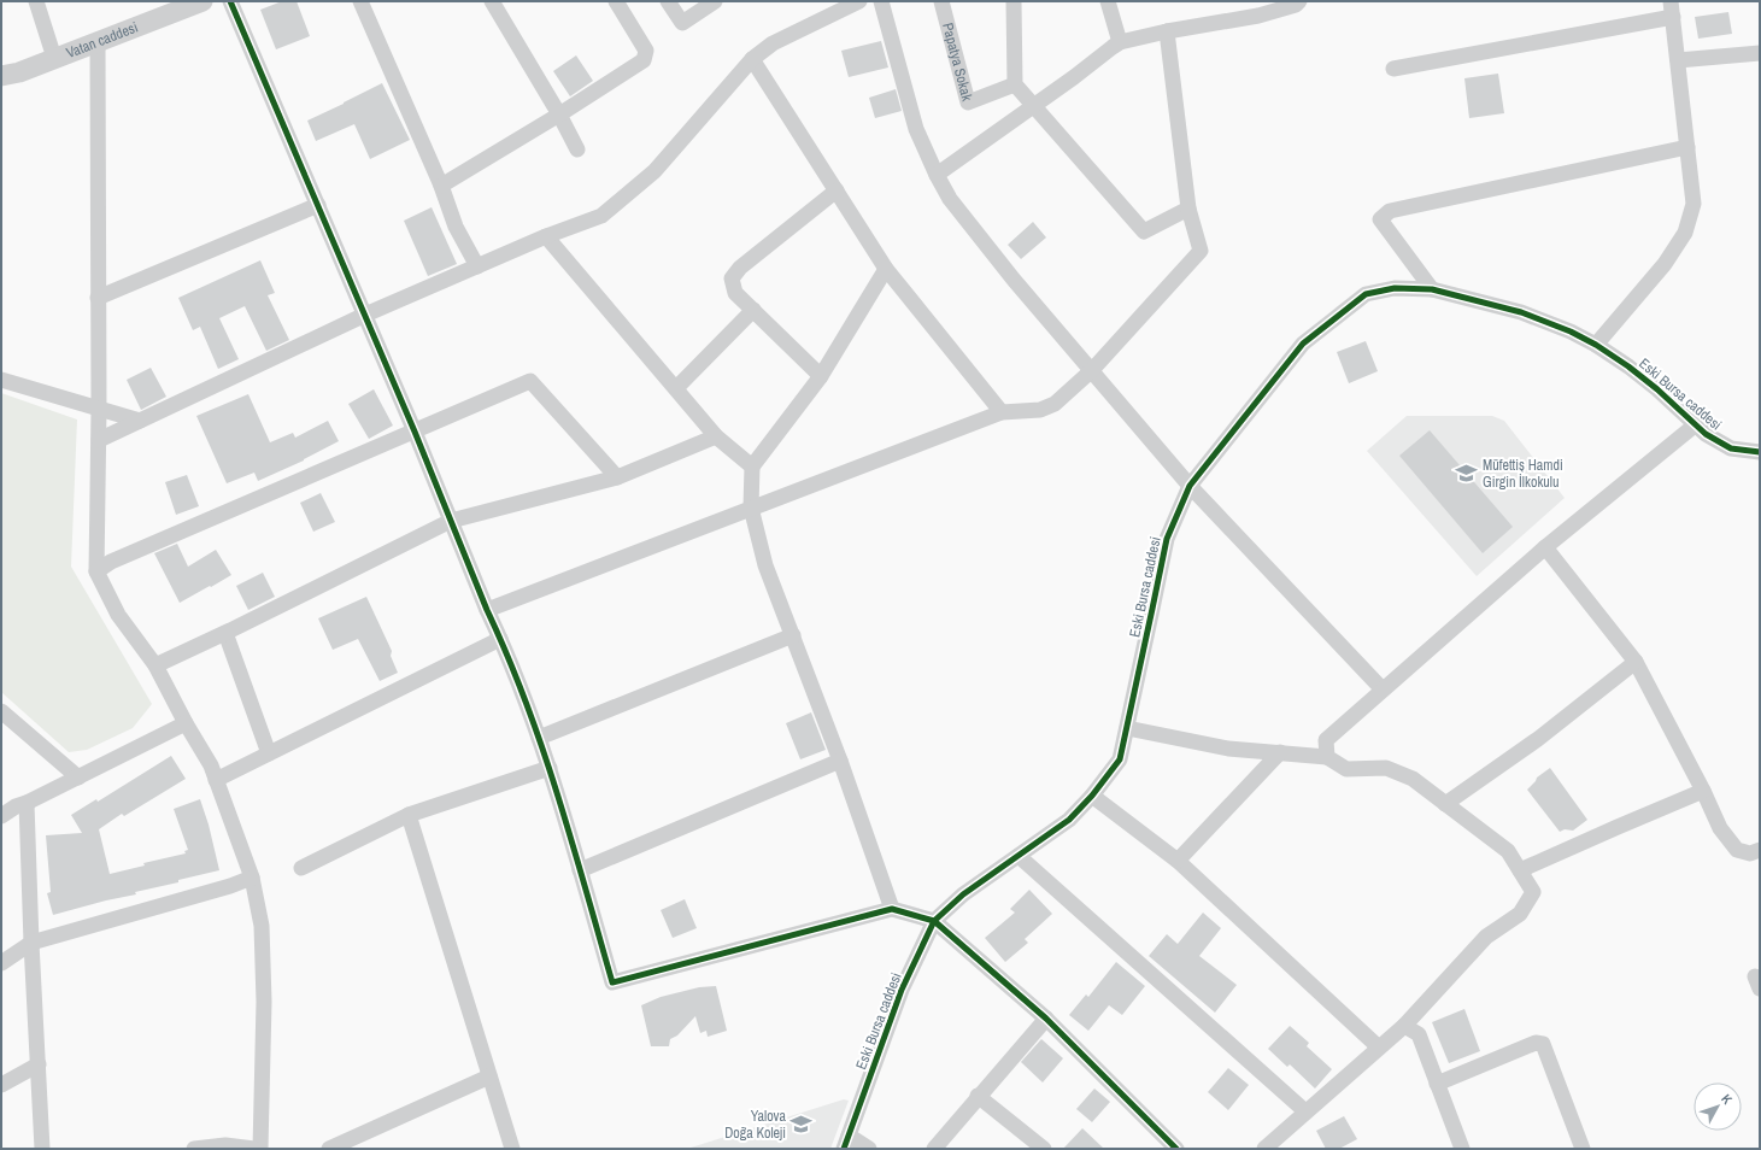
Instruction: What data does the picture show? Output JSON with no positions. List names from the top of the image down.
{
  "streets": {
    "street": ["Vatan caddesi", "Papatya Sokak", "Eski Bursa caddesi"]
  },
  "places": {
    "school or university": ["Müfettiş Hamdi Girgin İlkokulu", "Yalova Doğa Koleji"]
  },
  "north": "top right"
}
